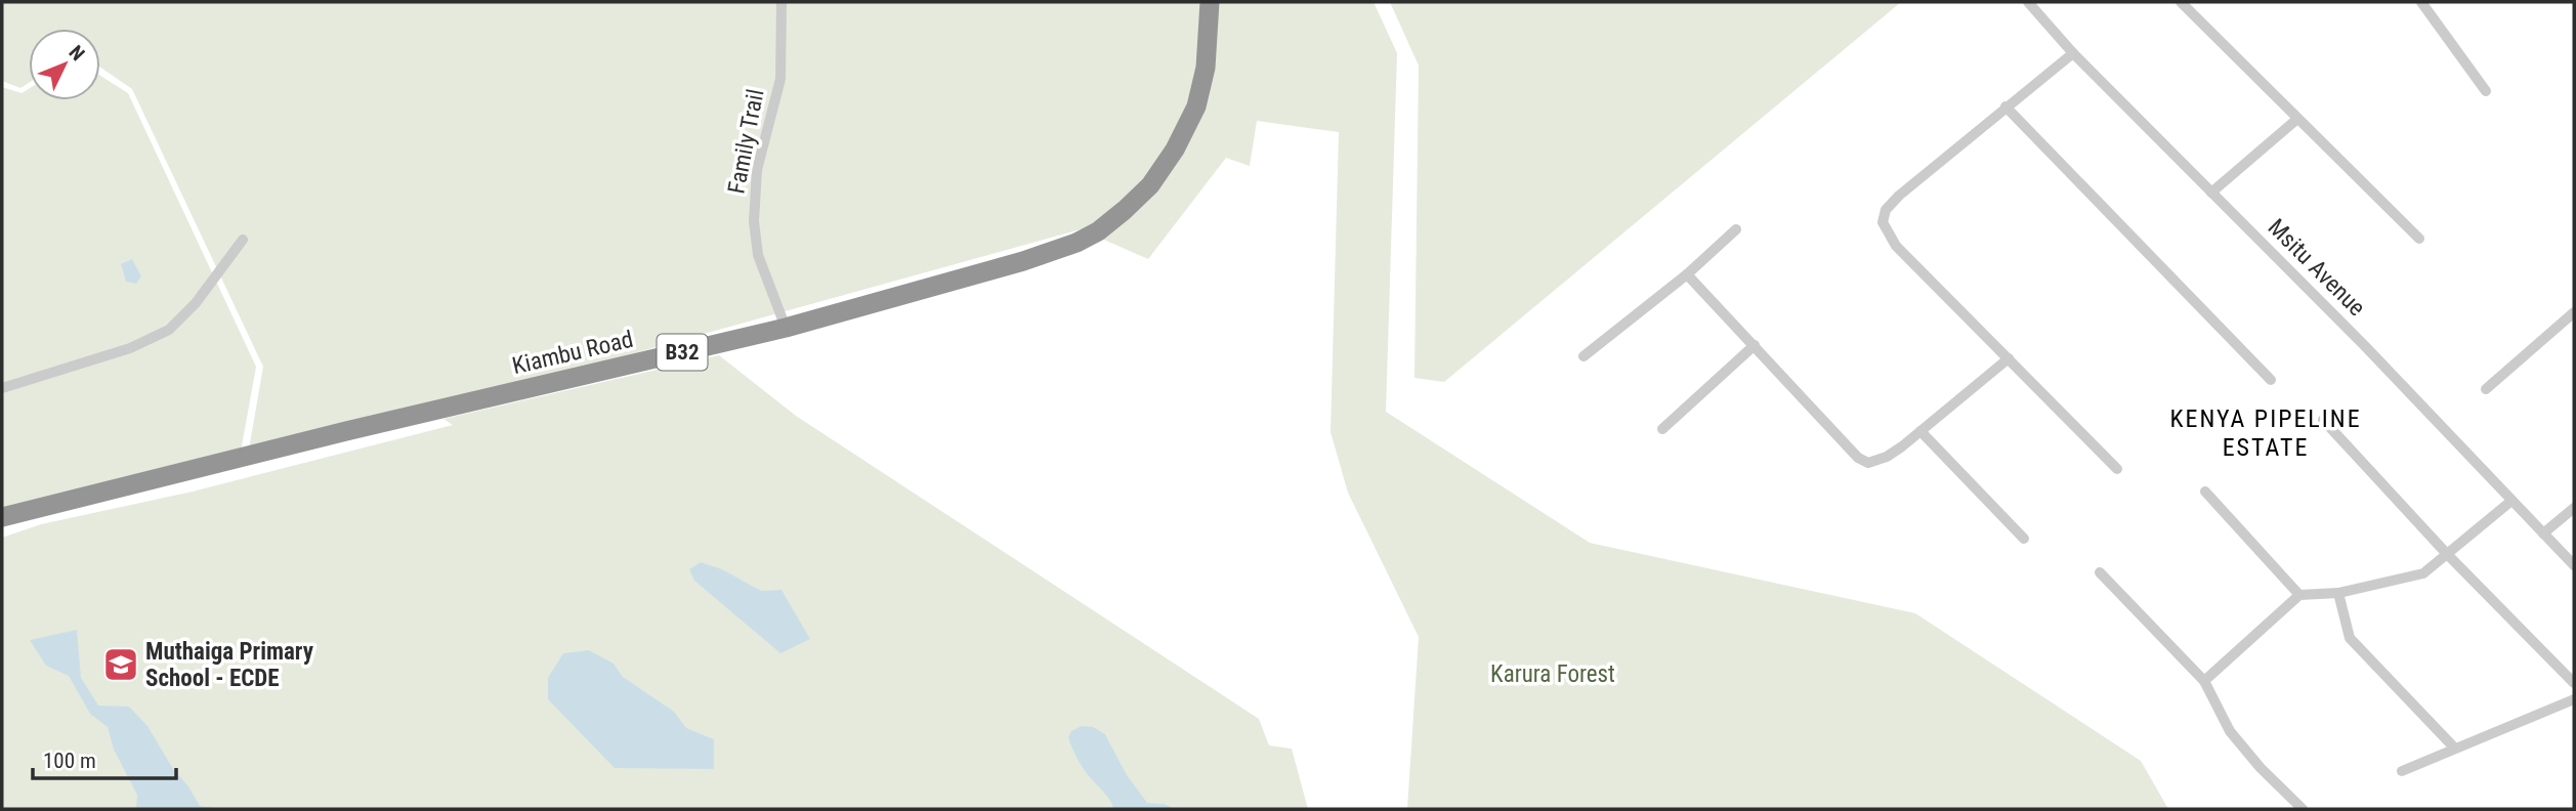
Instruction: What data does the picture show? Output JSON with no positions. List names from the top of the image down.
{
  "streets": {
    "highway": ["Kiambu Road", "B32"],
    "street": ["Family Trail", "Msitu Avenue"]
  },
  "crossings": [
    ["Family Trail", "Kiambu Road"]
  ],
  "districts": ["KENYA PIPELINE ESTATE"],
  "parks": ["Karura Forest"],
  "places": {
    "school or university": ["Muthaiga Primary School - ECDE"]
  },
  "scale_bar": "100 m",
  "north": "top right"
}
